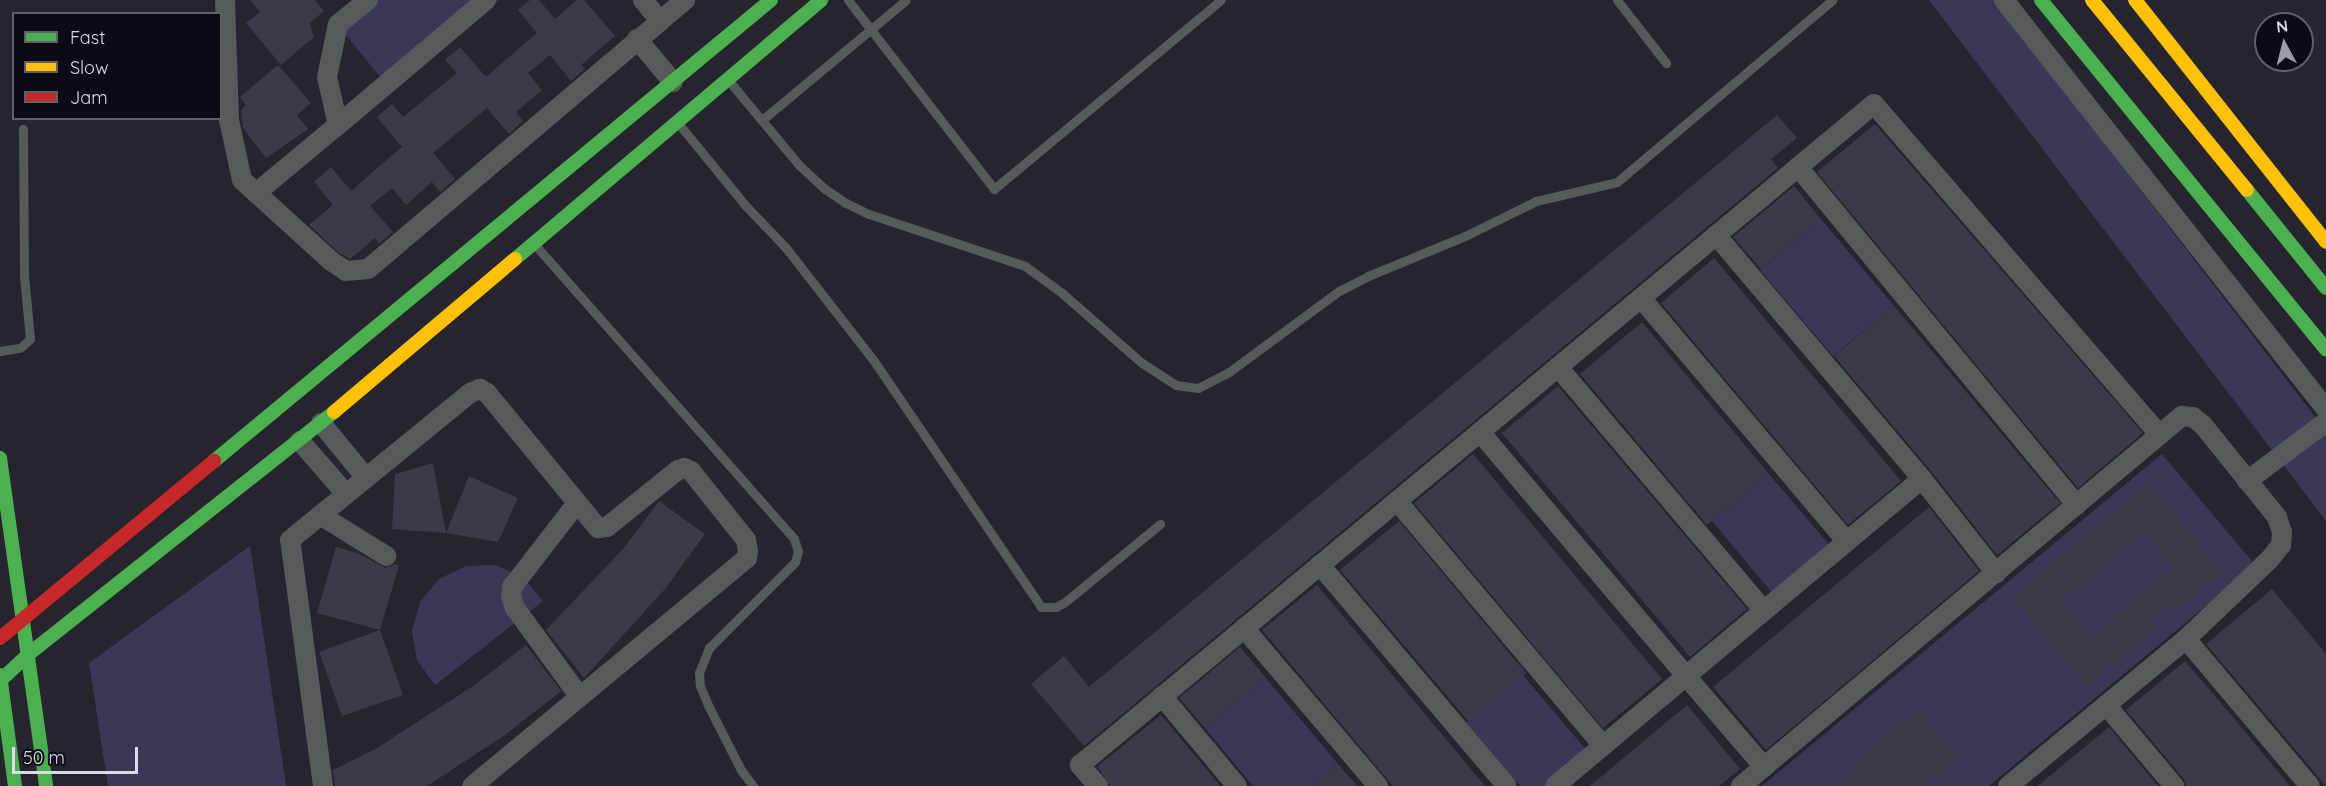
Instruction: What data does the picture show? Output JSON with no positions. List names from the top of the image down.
{
  "legend": ["Fast", "Slow", "Jam"],
  "scale_bar": "50 m",
  "north": "top"
}
